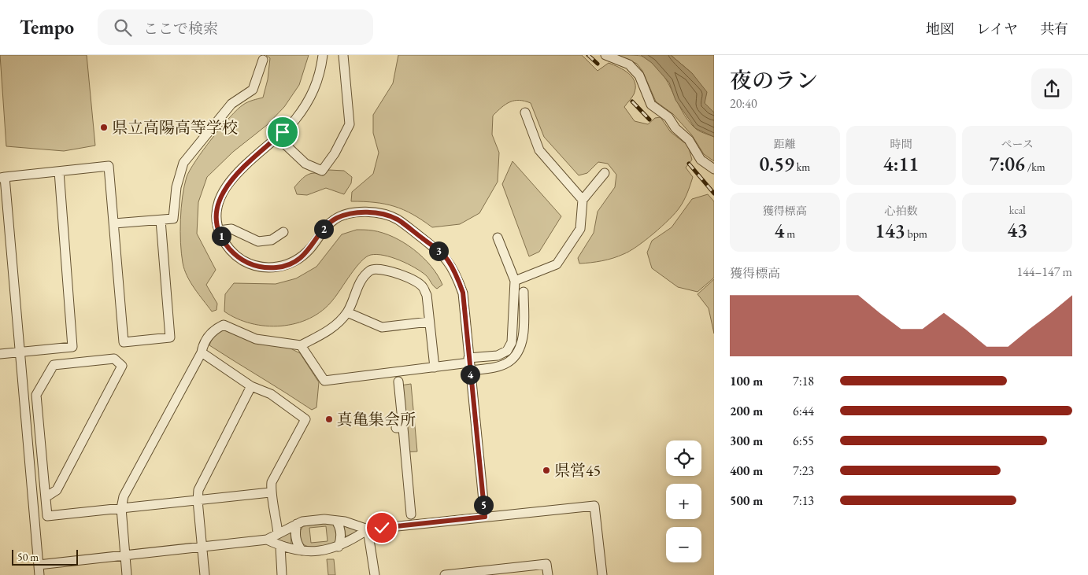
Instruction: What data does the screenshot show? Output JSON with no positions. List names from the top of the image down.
{
  "places": ["県立高陽高等学校", "真亀集会所", "県営45"],
  "scale_bar": "50 m",
  "page": {
    "header": "Tempo",
    "search": "ここで検索",
    "nav": ["地図", "レイヤ", "共有"],
    "heading": ["夜のラン", "20:40"],
    "stats": [
      ["距離", "0.59 km"],
      ["時間", "4:11"],
      ["ペース", "7:06 /km"],
      ["獲得標高", "4 m"],
      ["心拍数", "143 bpm"],
      ["kcal", "43"]
    ],
    "pins": [
      "2",
      "1",
      "3",
      "4",
      "5"
    ],
    "chart": ["獲得標高", "144–147 m"],
    "list": [
      {
        "name": "100 m",
        "note": "7:18"
      },
      {
        "name": "200 m",
        "note": "6:44"
      },
      {
        "name": "300 m",
        "note": "6:55"
      },
      {
        "name": "400 m",
        "note": "7:23"
      },
      {
        "name": "500 m",
        "note": "7:13"
      }
    ],
    "map_buttons": ["+", "−"],
    "scale": "50 m"
  }
}
